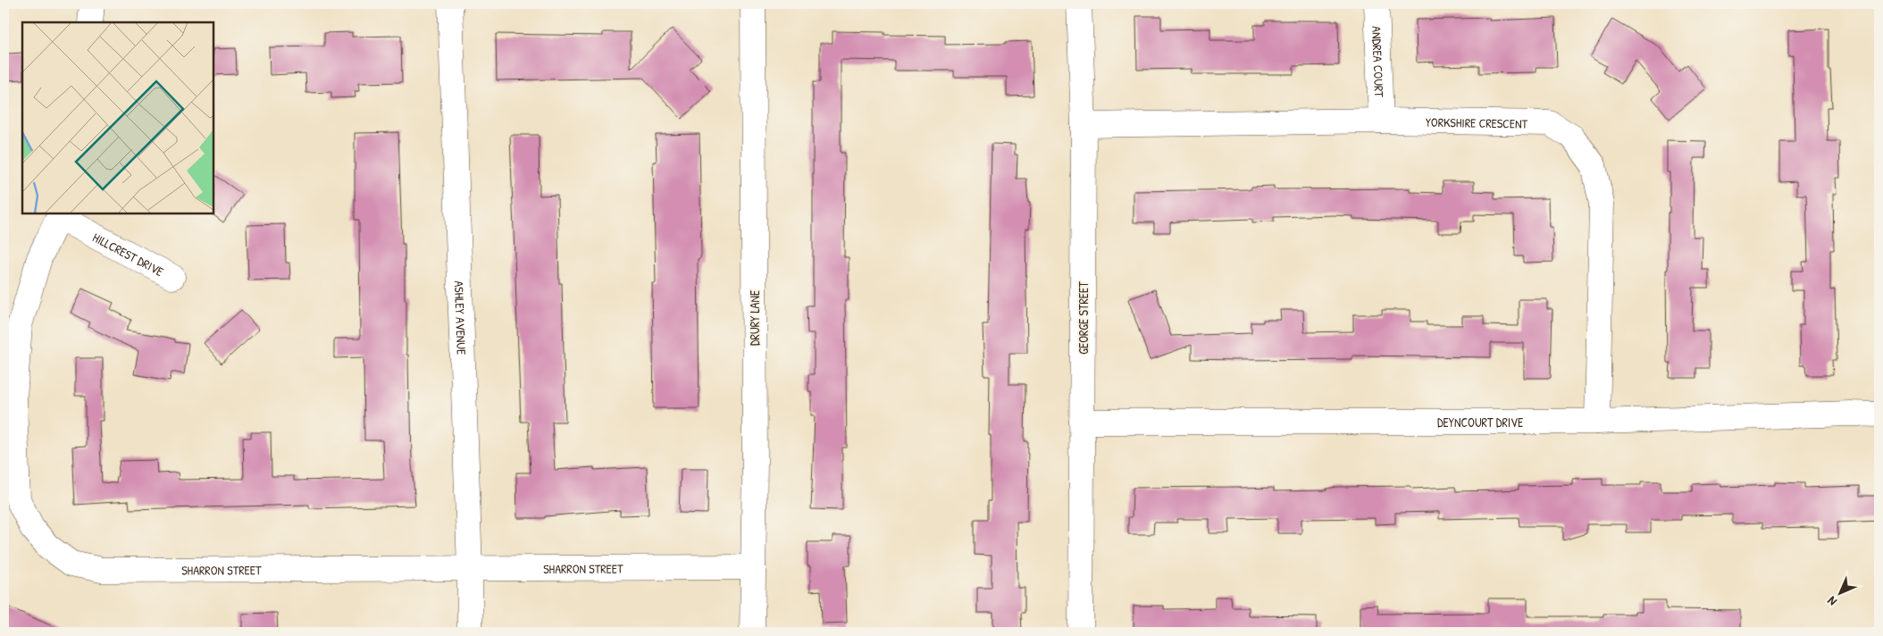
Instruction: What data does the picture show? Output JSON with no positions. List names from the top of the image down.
{
  "streets": {
    "street": [
      "ANDREA COURT",
      "YORKSHIRE CRESCENT",
      "HILLCREST DRIVE",
      "ASHLEY AVENUE",
      "DRURY LANE",
      "GEORGE STREET",
      "DEYNCOURT DRIVE",
      "SHARRON STREET"
    ]
  },
  "crossings": [
    ["ANDREA COURT", "YORKSHIRE CRESCENT"],
    ["YORKSHIRE CRESCENT", "GEORGE STREET"],
    ["YORKSHIRE CRESCENT", "DEYNCOURT DRIVE"],
    ["HILLCREST DRIVE", "SHARRON STREET"],
    ["ASHLEY AVENUE", "SHARRON STREET"],
    ["DRURY LANE", "SHARRON STREET"],
    ["GEORGE STREET", "DEYNCOURT DRIVE"]
  ],
  "north": "bottom left"
}
